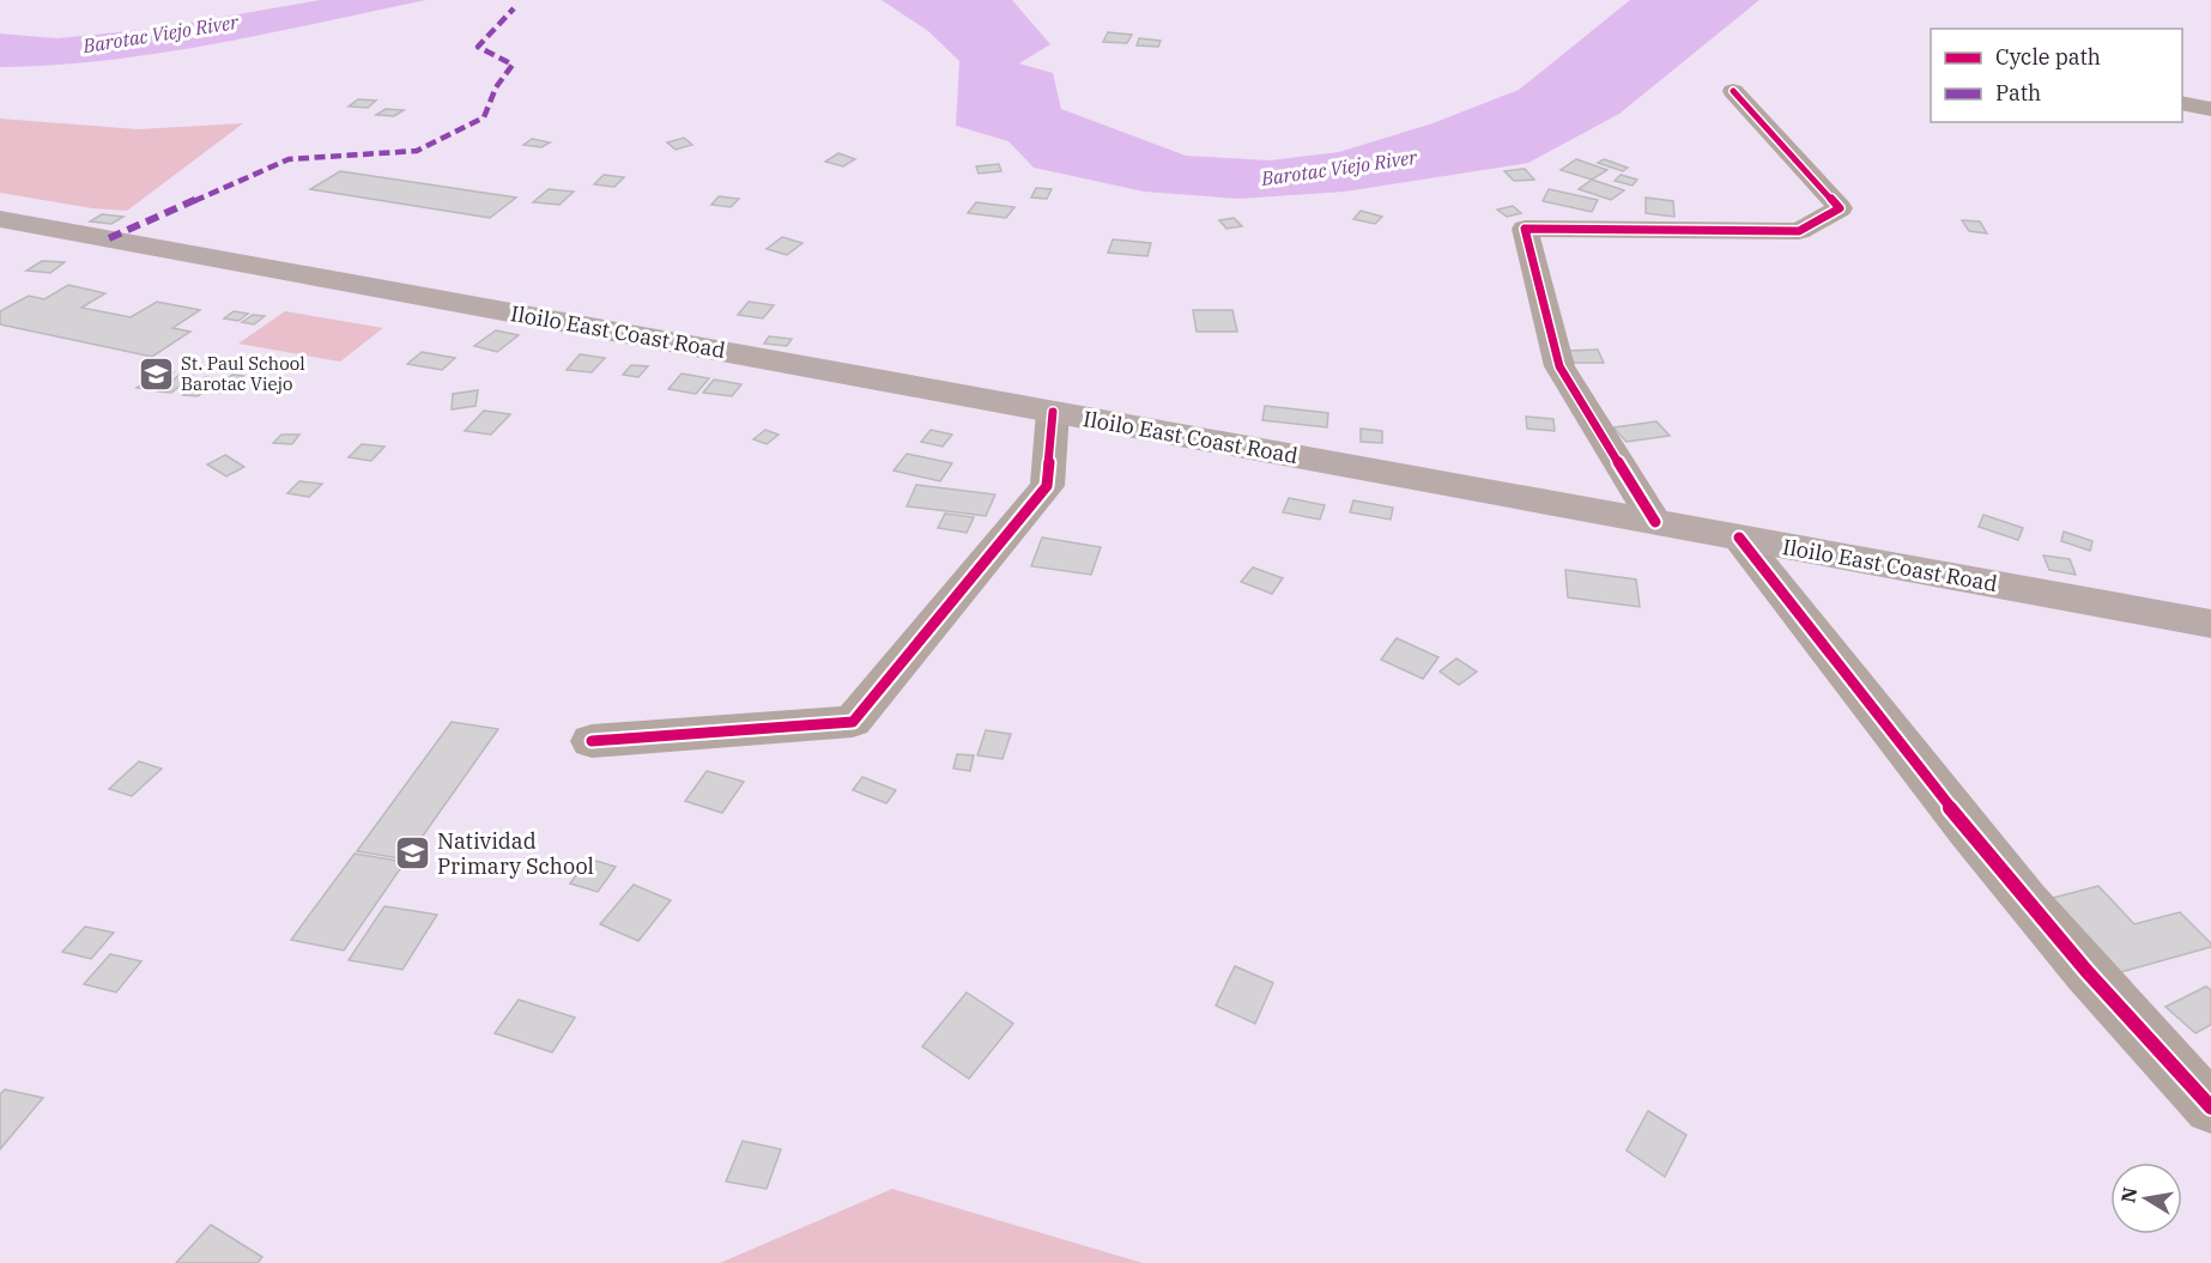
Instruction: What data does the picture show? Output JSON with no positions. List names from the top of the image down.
{
  "streets": {
    "main road": ["Iloilo East Coast Road"]
  },
  "water": ["Barotac Viejo River"],
  "places": {
    "school or university": ["St. Paul School Barotac Viejo", "Natividad Primary School"]
  },
  "legend": ["Cycle path", "Path"],
  "north": "left"
}
